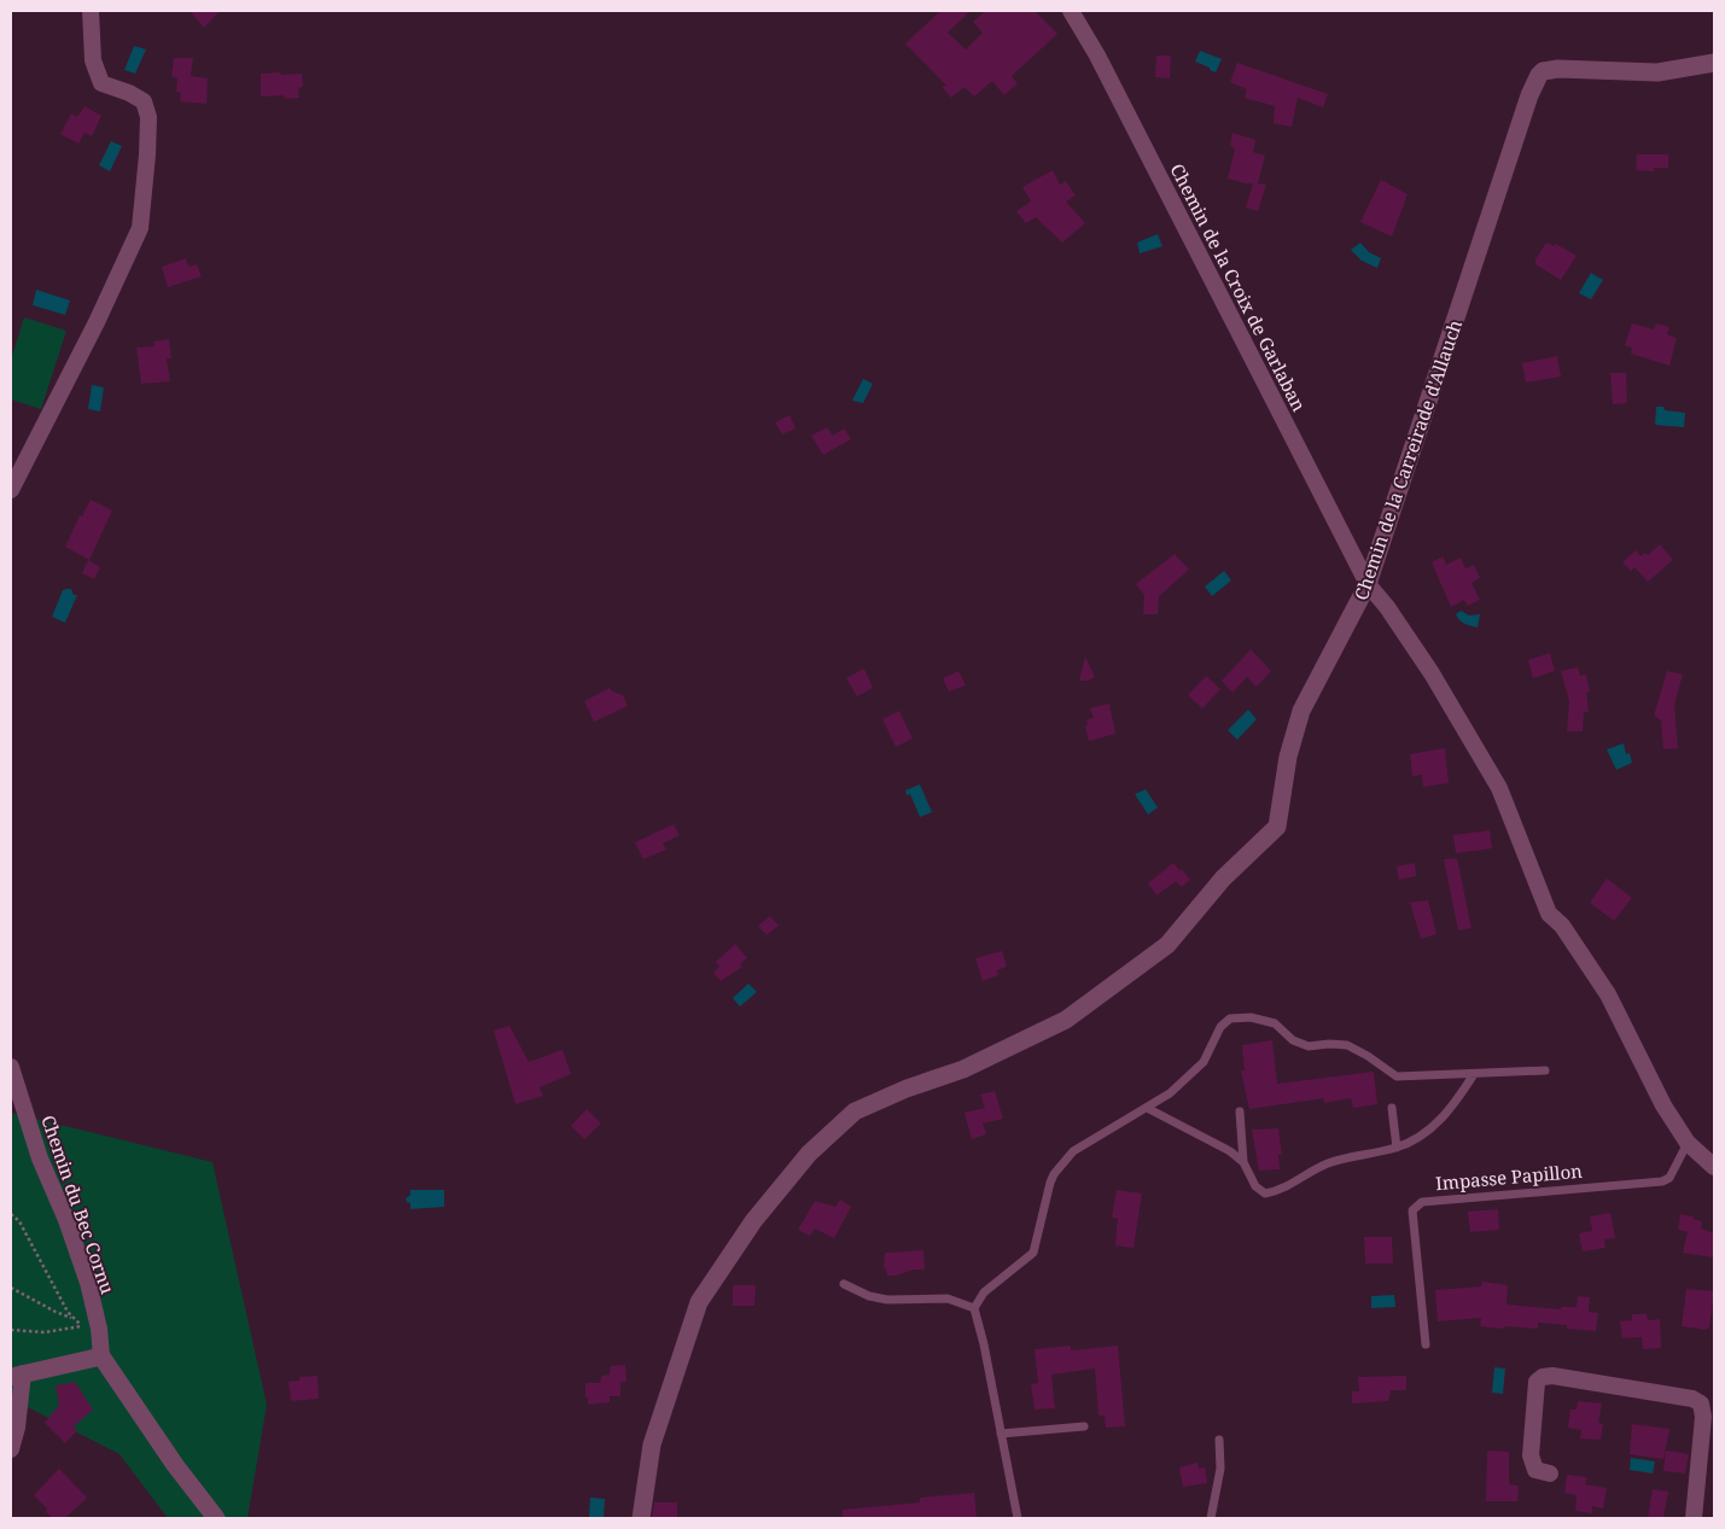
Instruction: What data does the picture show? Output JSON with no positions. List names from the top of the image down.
{
  "streets": {
    "street": ["Chemin de la Croix de Garlaban", "Chemin de la Carreirade d'Allauch", "Chemin du Bec Cornu"],
    "lane": ["Impasse Papillon"]
  },
  "crossings": [
    ["Chemin de la Croix de Garlaban", "Chemin de la Carreirade d'Allauch"],
    ["Chemin de la Croix de Garlaban", "Impasse Papillon"]
  ]
}
